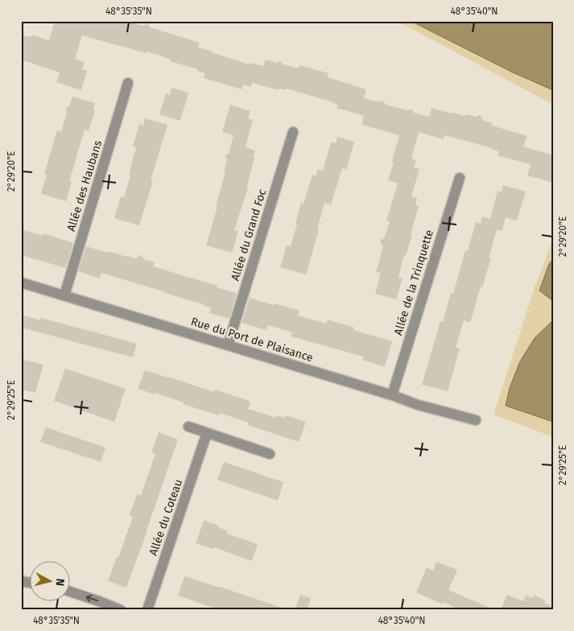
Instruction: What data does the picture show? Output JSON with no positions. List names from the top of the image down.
{
  "streets": {
    "street": [
      "Allée des Haubans",
      "Allée du Grand Foc",
      "Allée de la Trinquette",
      "Rue du Port de Plaisance",
      "Allée du Coteau"
    ]
  },
  "crossings": [
    ["Allée des Haubans", "Rue du Port de Plaisance"],
    ["Allée du Grand Foc", "Rue du Port de Plaisance"],
    ["Allée de la Trinquette", "Rue du Port de Plaisance"]
  ],
  "north": "right",
  "coordinates": [
    "48°35'35\"N",
    "48°35'40\"N",
    "2°29'20\"E",
    "2°29'25\"E"
  ]
}
